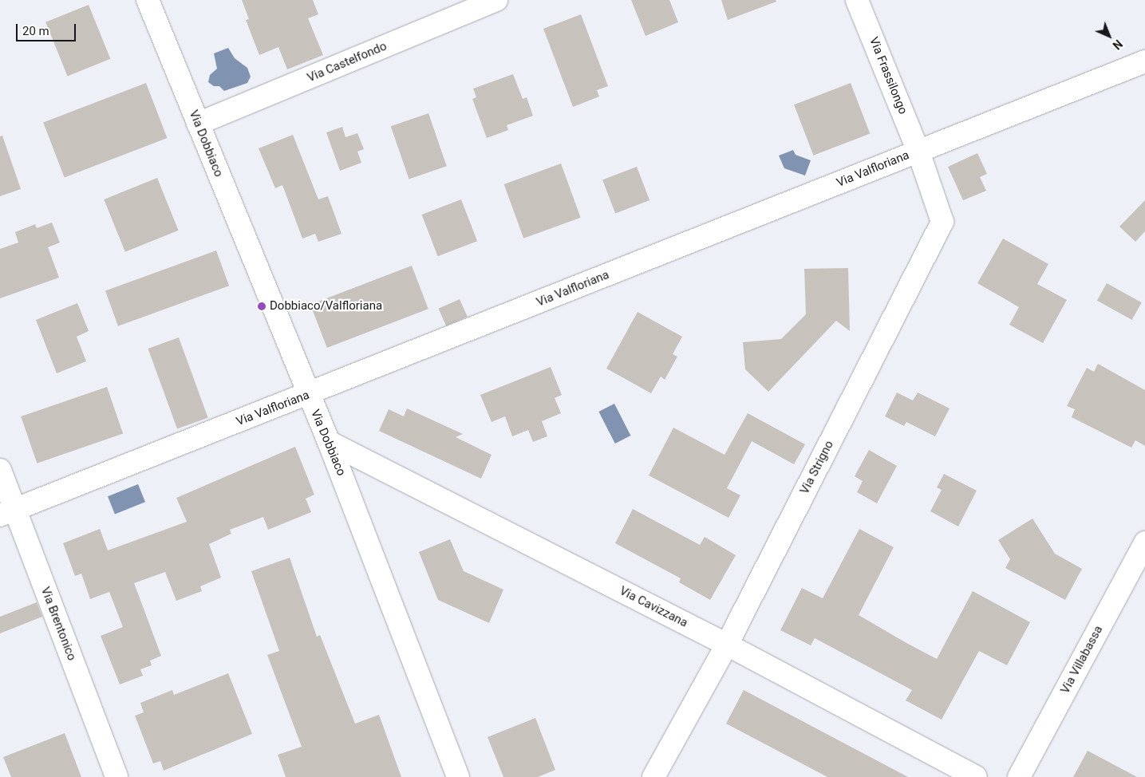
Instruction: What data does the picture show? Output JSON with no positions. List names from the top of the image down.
{
  "streets": {
    "street": [
      "Via Castelfondo",
      "Via Frassilongo",
      "Via Dobbiaco",
      "Via Valfloriana",
      "Via Strigno",
      "Via Cavizzana",
      "Via Brentonico",
      "Via Villabassa"
    ]
  },
  "crossings": [
    ["Via Castelfondo", "Via Dobbiaco"],
    ["Via Frassilongo", "Via Valfloriana"],
    ["Via Frassilongo", "Via Strigno"],
    ["Via Dobbiaco", "Via Valfloriana"],
    ["Via Dobbiaco", "Via Cavizzana"],
    ["Via Valfloriana", "Via Strigno"],
    ["Via Valfloriana", "Via Brentonico"],
    ["Via Strigno", "Via Cavizzana"]
  ],
  "places": ["Dobbiaco/Valfloriana"],
  "scale_bar": "20 m",
  "north": "bottom right"
}
